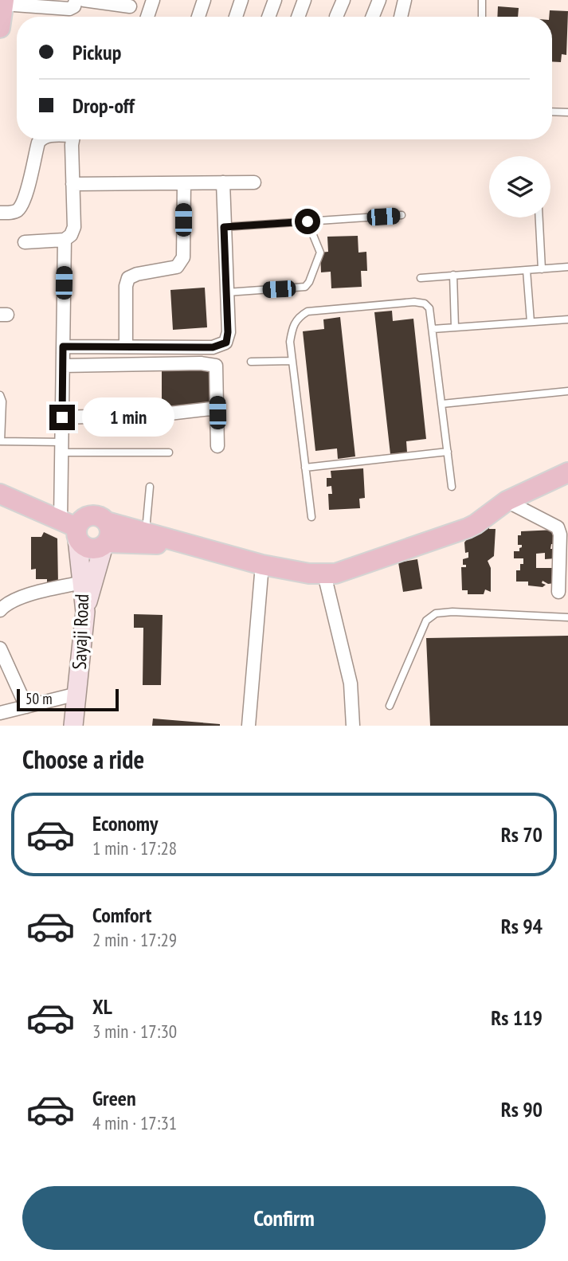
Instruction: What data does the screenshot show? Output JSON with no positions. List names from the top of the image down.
{
  "streets": {
    "main road": ["Sayaji Road"]
  },
  "scale_bar": "50 m",
  "page": {
    "banner": ["Pickup", "Drop-off"],
    "bubble": "1 min",
    "scale": "50 m",
    "heading": "Choose a ride",
    "list": [
      {
        "name": "Economy",
        "note": "1 min · 17:28",
        "value": "Rs 70"
      },
      {
        "name": "Comfort",
        "note": "2 min · 17:29",
        "value": "Rs 94"
      },
      {
        "name": "XL",
        "note": "3 min · 17:30",
        "value": "Rs 119"
      },
      {
        "name": "Green",
        "note": "4 min · 17:31",
        "value": "Rs 90"
      }
    ],
    "buttons": "Confirm"
  }
}
